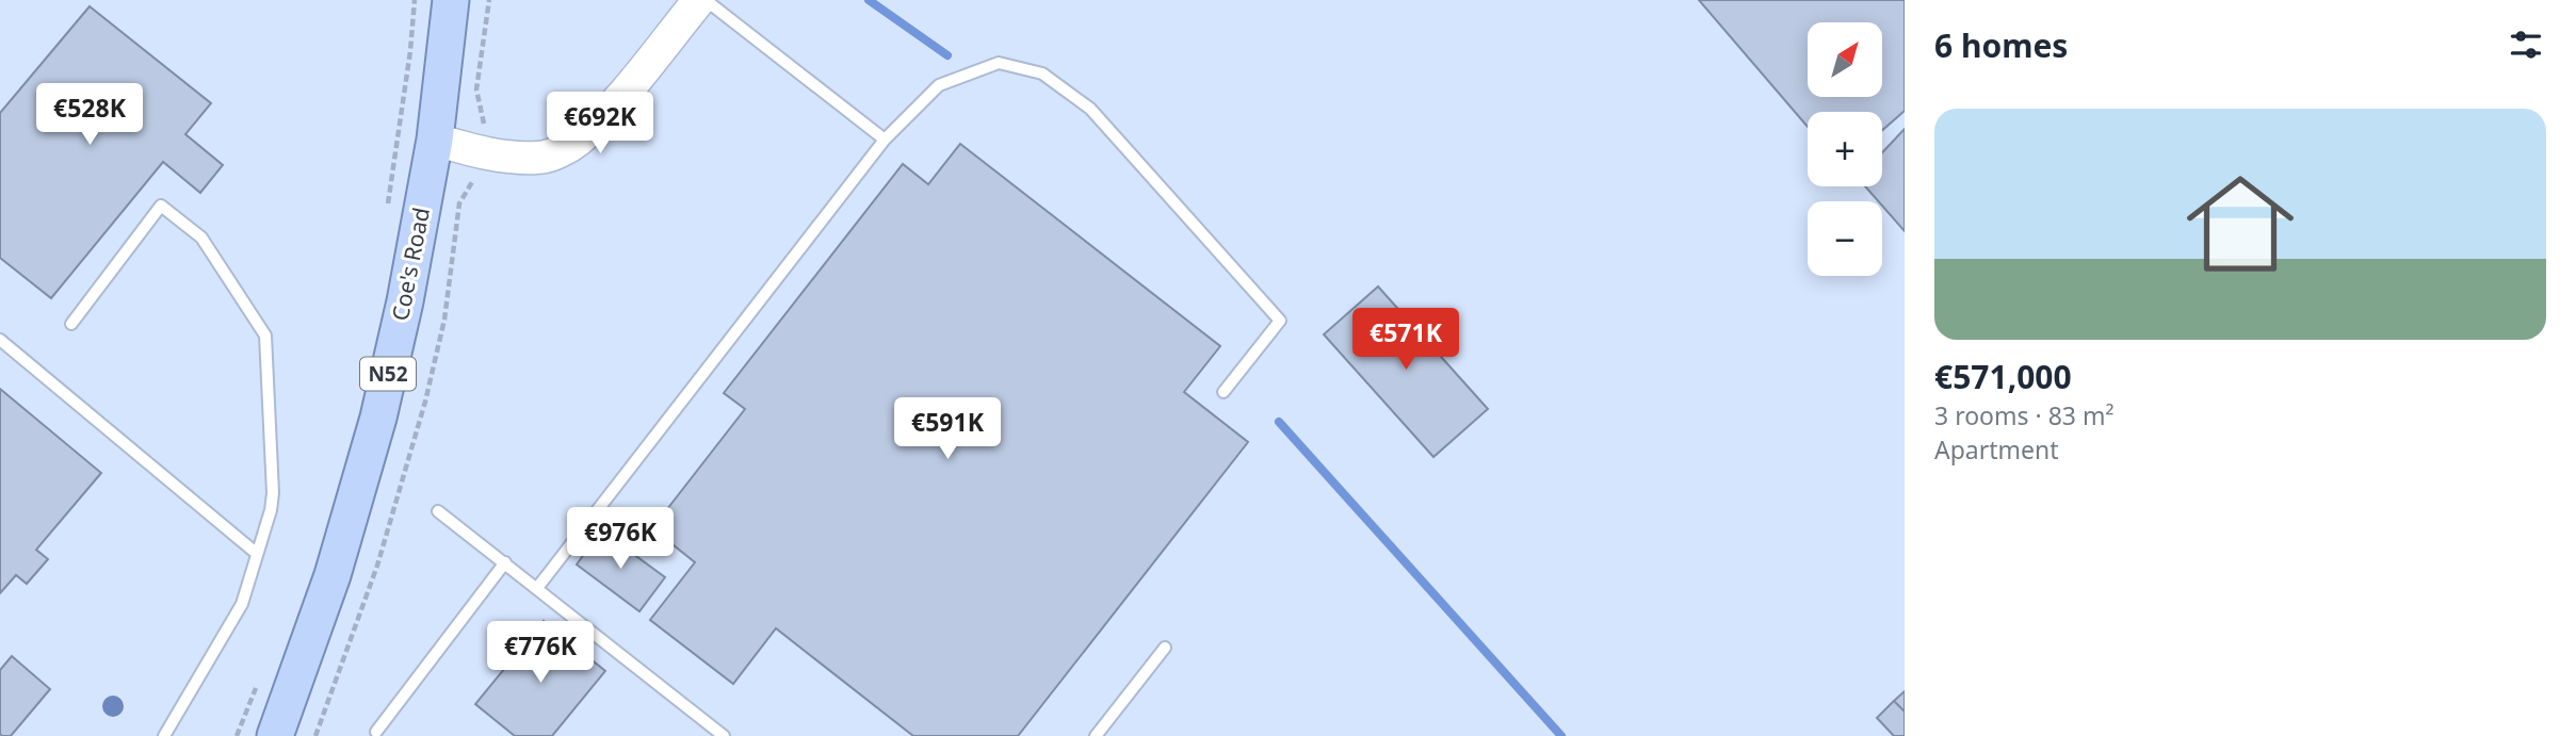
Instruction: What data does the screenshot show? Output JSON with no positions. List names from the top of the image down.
{
  "streets": {
    "main road": ["Coe's Road", "N52"]
  },
  "north": "top right",
  "page": {
    "heading": "6 homes",
    "map_buttons": ["+", "−"],
    "price": [
      "€528K",
      "€692K",
      "€571K",
      "€591K",
      "€976K",
      "€776K"
    ],
    "list": [
      {
        "name": "€571,000",
        "note": "3 rooms · 83 m² · Apartment"
      }
    ]
  }
}
